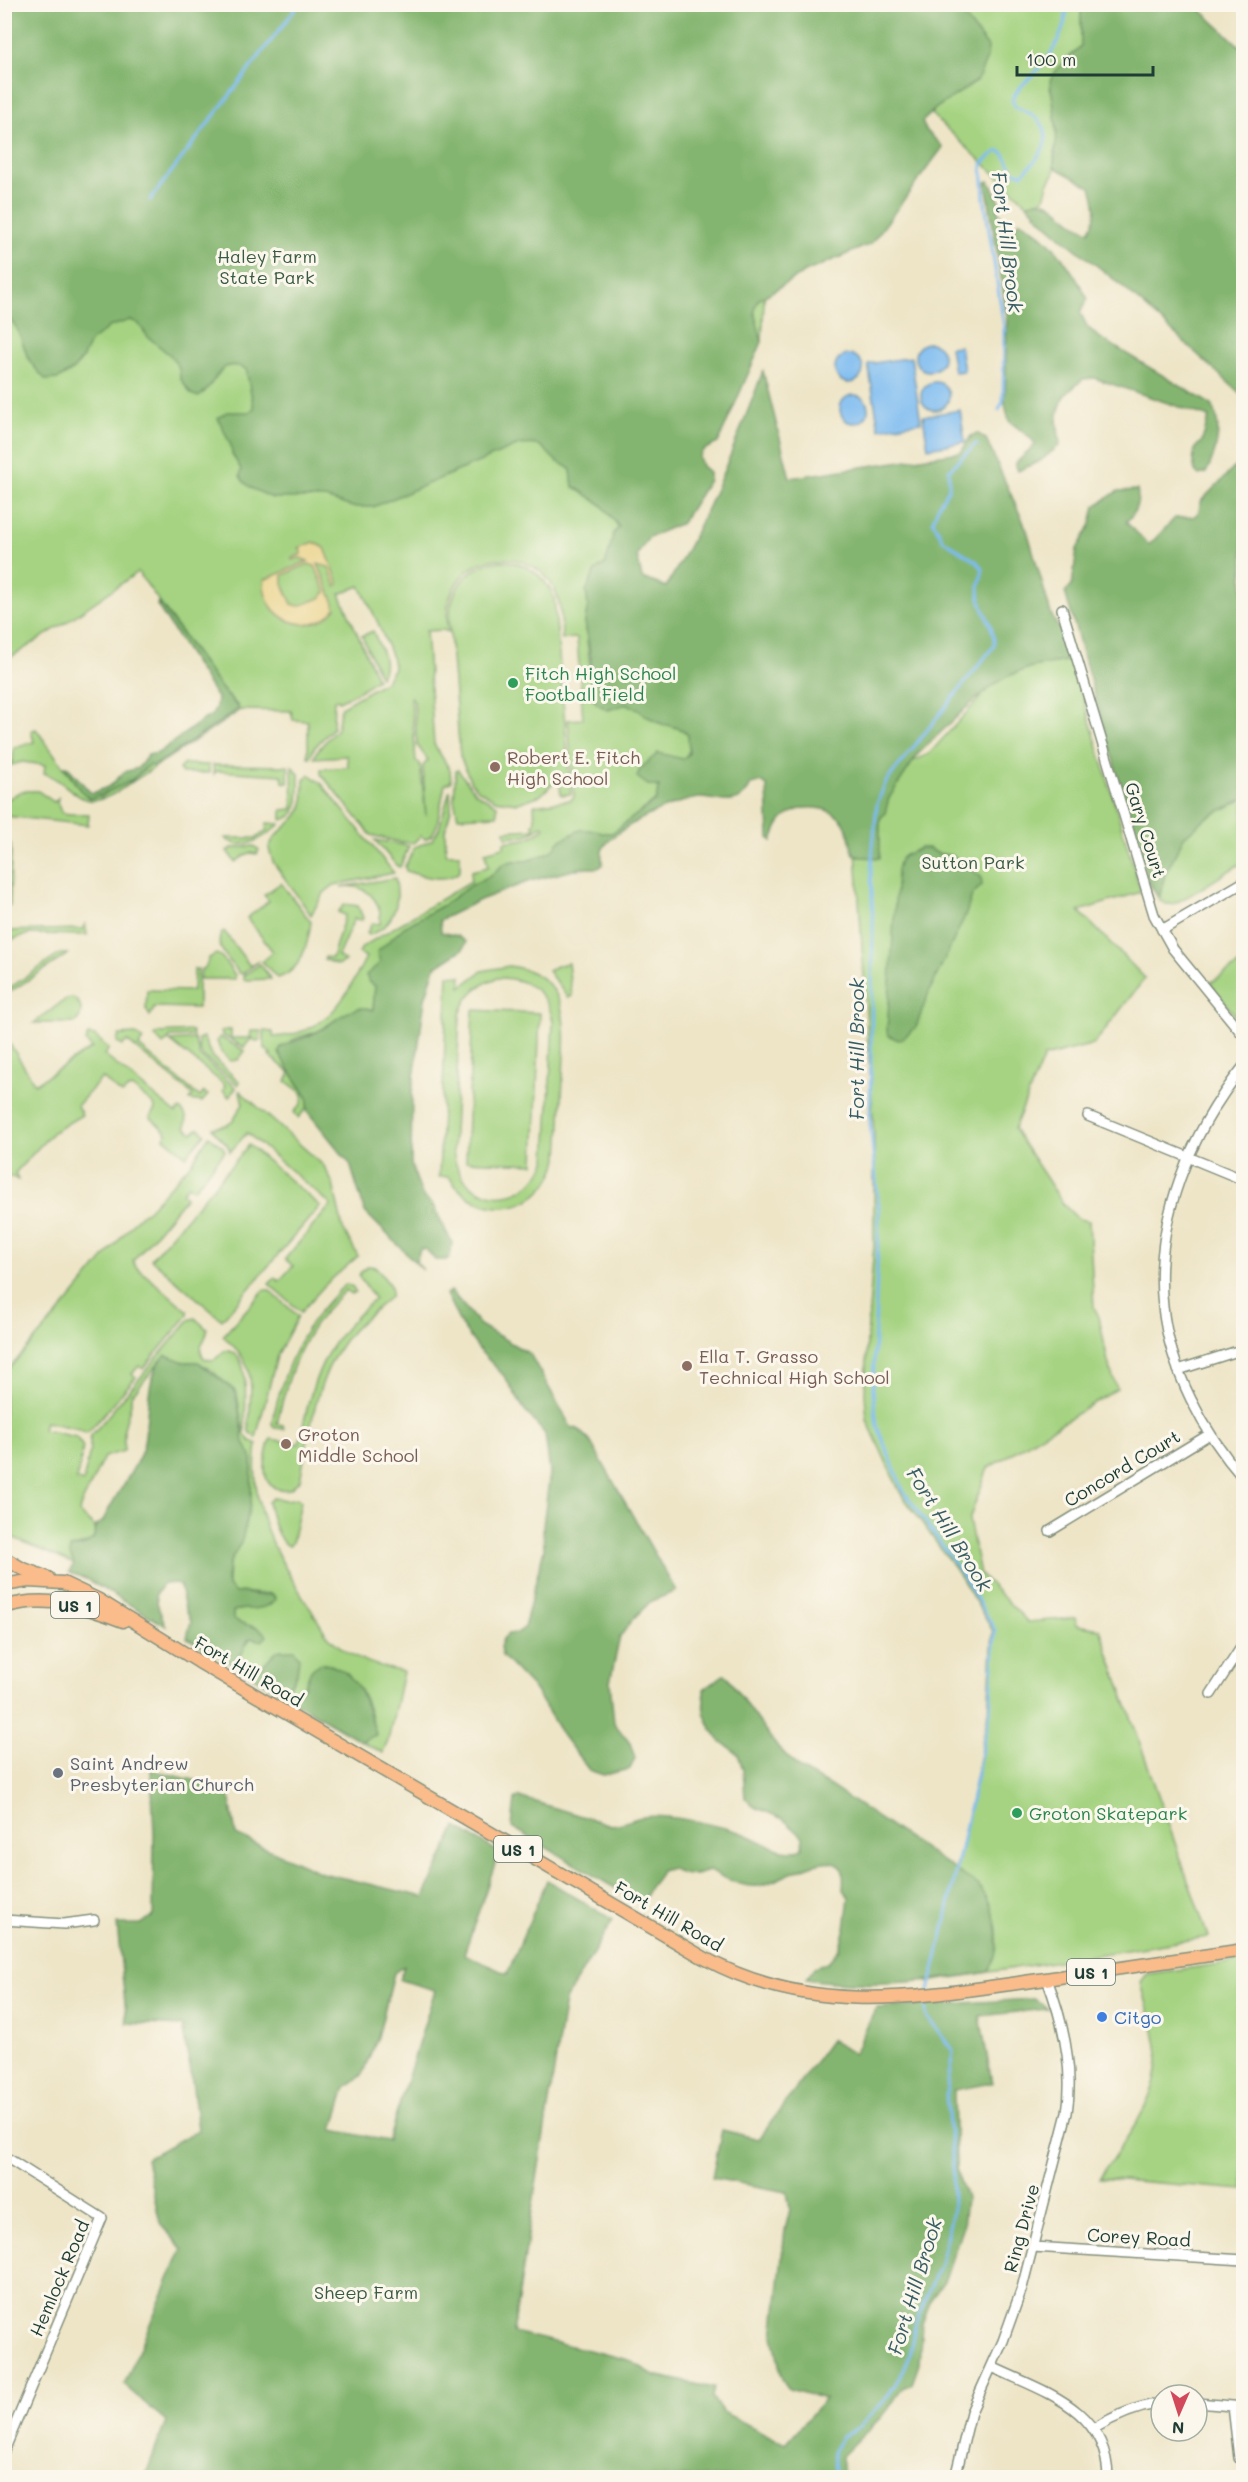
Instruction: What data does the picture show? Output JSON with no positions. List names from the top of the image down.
{
  "streets": {
    "main road": ["US 1", "Fort Hill Road"],
    "street": [
      "Gary Court",
      "Concord Court",
      "Ring Drive",
      "Corey Road",
      "Hemlock Road"
    ]
  },
  "crossings": [
    ["Fort Hill Road", "Ring Drive"],
    ["Ring Drive", "Corey Road"]
  ],
  "water": ["Fort Hill Brook"],
  "parks": ["Haley Farm State Park", "Sutton Park", "Sheep Farm"],
  "places": [
    "Fitch High School Football Field",
    "Robert E. Fitch High School",
    "Ella T. Grasso Technical High School",
    "Groton Middle School",
    "Saint Andrew Presbyterian Church",
    "Groton Skatepark",
    "Citgo"
  ],
  "scale_bar": "100 m",
  "north": "bottom"
}
